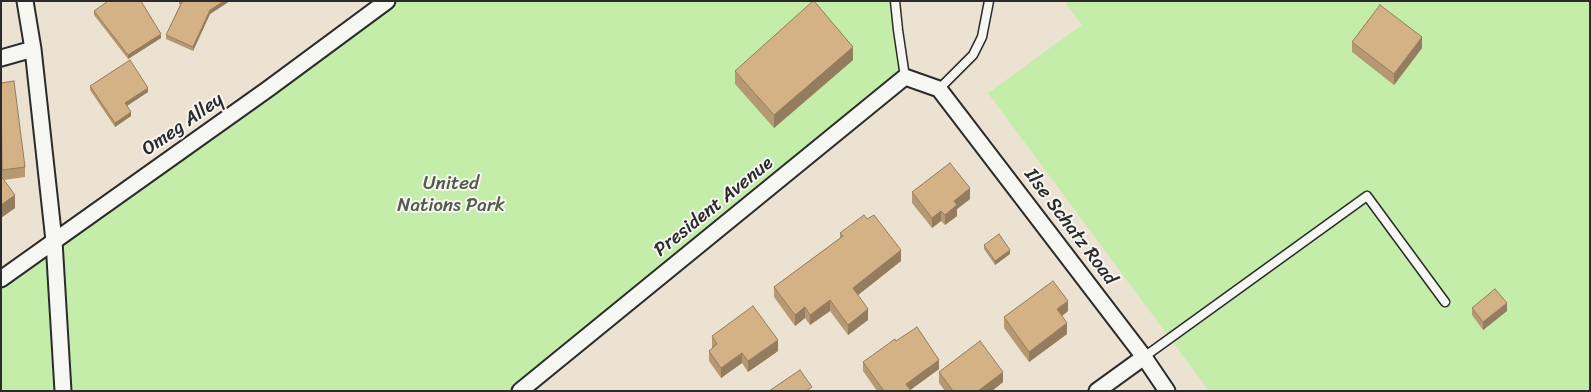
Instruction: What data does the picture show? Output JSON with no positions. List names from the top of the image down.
{
  "streets": {
    "street": ["Omeg Alley", "President Avenue", "Ilse Schatz Road"]
  },
  "parks": ["United Nations Park"]
}
